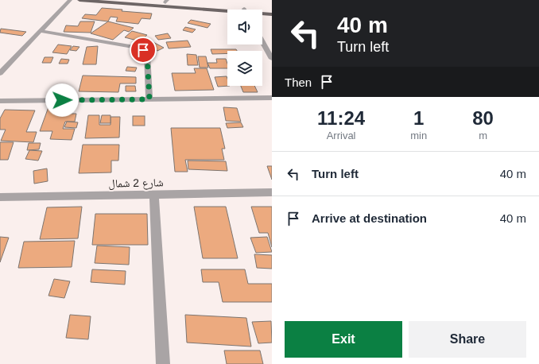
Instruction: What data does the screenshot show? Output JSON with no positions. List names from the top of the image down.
{
  "streets": {
    "street": ["شارع 2 شمال"]
  },
  "page": {
    "turn": ["40 m", "Turn left"],
    "then": "Then",
    "eta": [
      "11:24",
      "Arrival",
      "1",
      "min",
      "80",
      "m"
    ],
    "list": [
      {
        "name": "Turn left",
        "value": "40 m"
      },
      {
        "name": "Arrive at destination",
        "value": "40 m"
      }
    ],
    "buttons": ["Exit", "Share"]
  }
}
